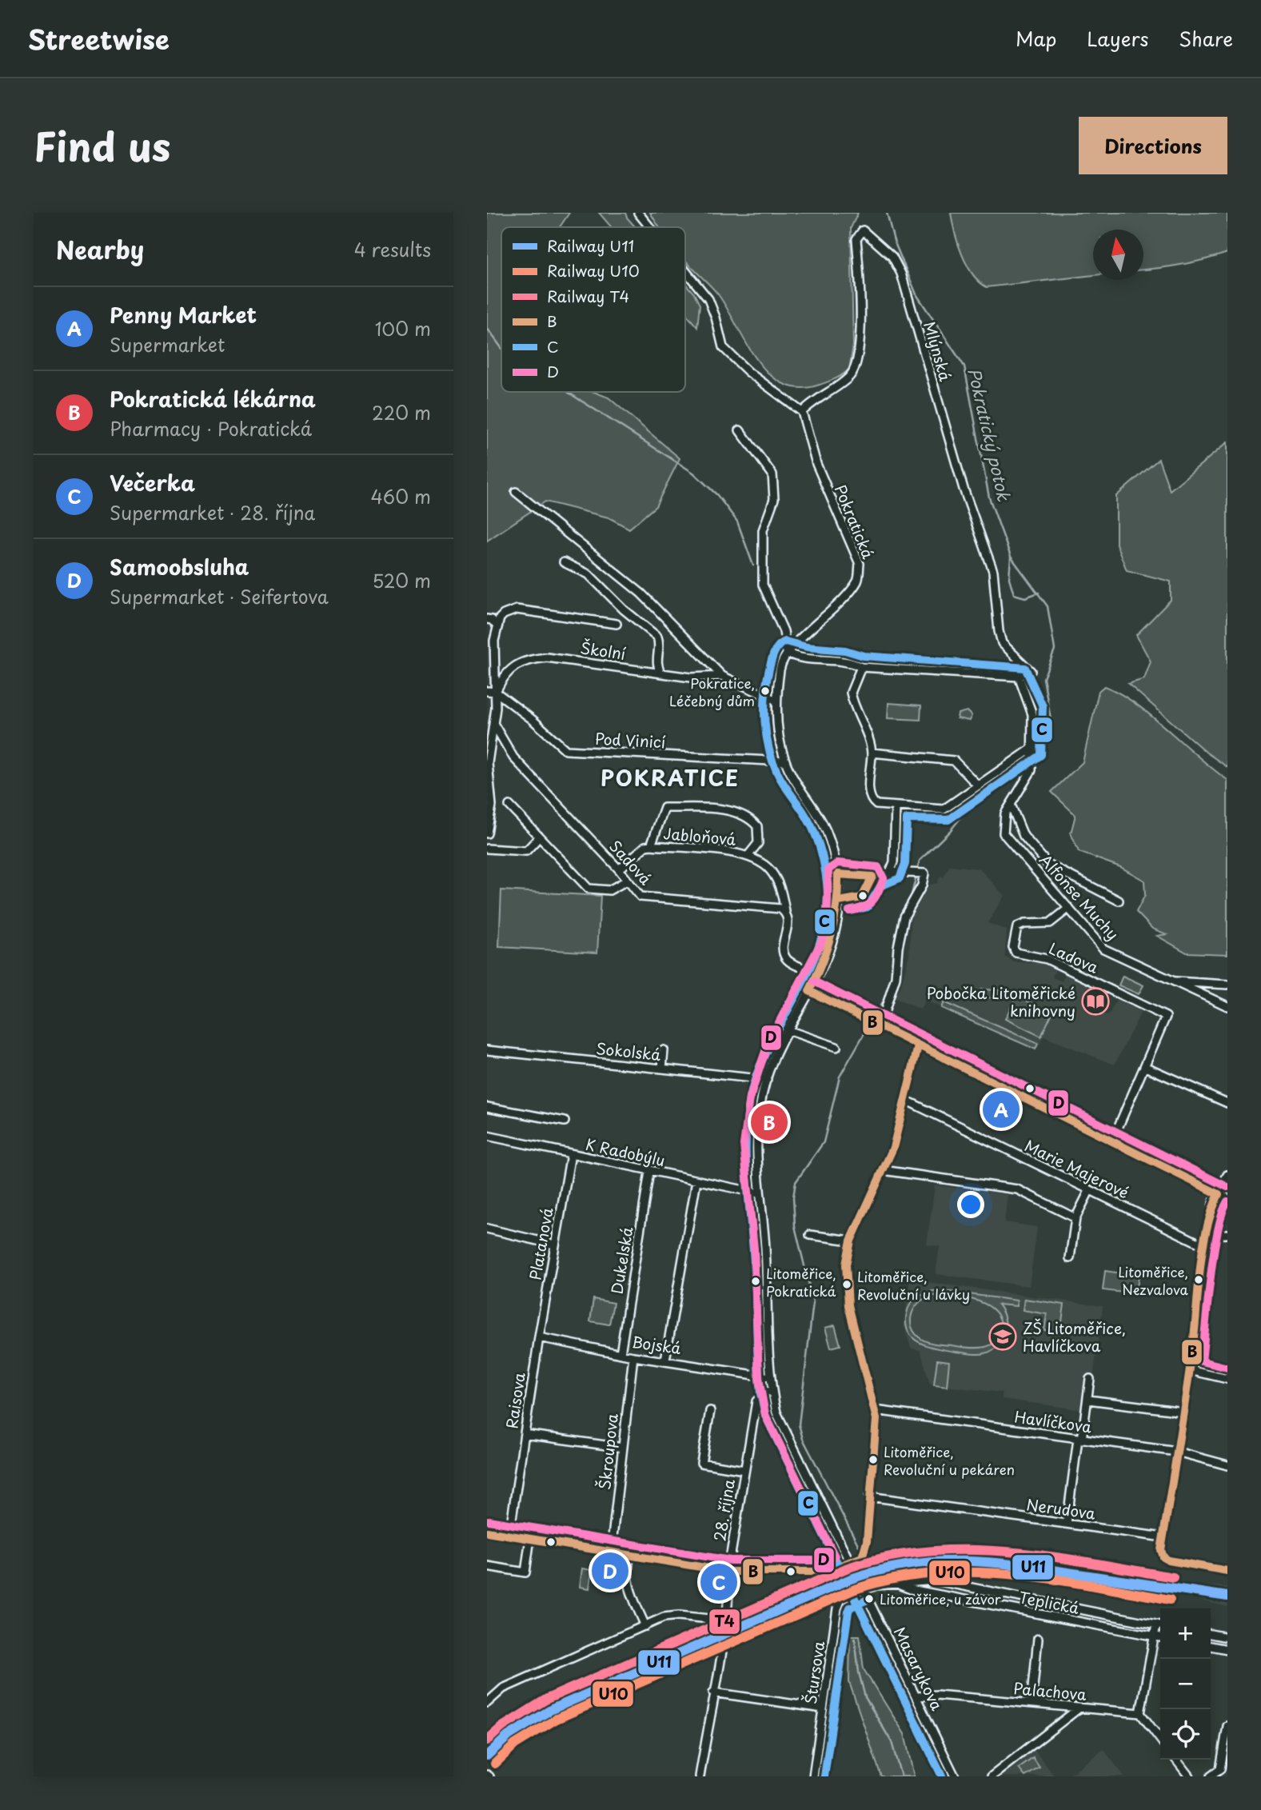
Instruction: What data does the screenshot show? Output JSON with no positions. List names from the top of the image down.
{
  "streets": {
    "street": [
      "Mlýnská",
      "Pokratická",
      "Školní",
      "Pod Vinicí",
      "Jabloňová",
      "Sadová",
      "Alfonse Muchy",
      "Ladova",
      "Sokolská",
      "K Radobýlu",
      "Marie Majerové",
      "Platanová",
      "Dukelská",
      "Bojská",
      "Raisova",
      "Havlíčkova",
      "Škroupova",
      "Nerudova",
      "28. října",
      "Teplická",
      "Masarykova",
      "Štursova",
      "Palachova"
    ]
  },
  "crossings": [
    ["Mlýnská", "Pokratická"],
    ["Mlýnská", "Alfonse Muchy"],
    ["Školní", "Pod Vinicí"],
    ["Jabloňová", "Sadová"],
    ["Alfonse Muchy", "Ladova"],
    ["K Radobýlu", "Platanová"],
    ["K Radobýlu", "Dukelská"],
    ["Platanová", "Bojská"],
    ["Platanová", "Raisova"],
    ["Dukelská", "Bojská"],
    ["Bojská", "Raisova"],
    ["Bojská", "Škroupova"],
    ["28. října", "Masarykova"],
    ["Teplická", "Masarykova"],
    ["Teplická", "Štursova"],
    ["Masarykova", "Štursova"],
    ["Masarykova", "Palachova"]
  ],
  "districts": ["POKRATICE"],
  "water": ["Pokratický potok"],
  "places": {
    "other": [
      "Pokratice, Léčebný dům",
      "Litoměřice, Nezvalova",
      "Litoměřice, Pokratická",
      "Litoměřice, Revoluční u lávky",
      "Litoměřice, Revoluční u pekáren",
      "Litoměřice, u závor"
    ],
    "library": ["Pobočka Litoměřické knihovny"],
    "school or university": ["ZŠ Litoměřice, Havlíčkova"]
  },
  "lines": [
    "transit line C",
    "transit line D",
    "transit line B",
    "rail line T4",
    "rail line U11",
    "rail line U10"
  ],
  "legend": [
    "Railway U11",
    "Railway U10",
    "Railway T4",
    "B",
    "C",
    "D"
  ],
  "north": "top",
  "page": {
    "header": "Streetwise",
    "nav": ["Map", "Layers", "Share"],
    "title": "Find us",
    "buttons": "Directions",
    "heading": ["Nearby", "4 results"],
    "list": [
      {
        "mark": "A",
        "name": "Penny Market",
        "note": "Supermarket",
        "value": "100 m"
      },
      {
        "mark": "B",
        "name": "Pokratická lékárna",
        "note": "Pharmacy · Pokratická",
        "value": "220 m"
      },
      {
        "mark": "C",
        "name": "Večerka",
        "note": "Supermarket · 28. října",
        "value": "460 m"
      },
      {
        "mark": "D",
        "name": "Samoobsluha",
        "note": "Supermarket · Seifertova",
        "value": "520 m"
      }
    ],
    "pins": [
      "A",
      "B",
      "D",
      "C"
    ],
    "map_buttons": ["+", "−"]
  }
}
